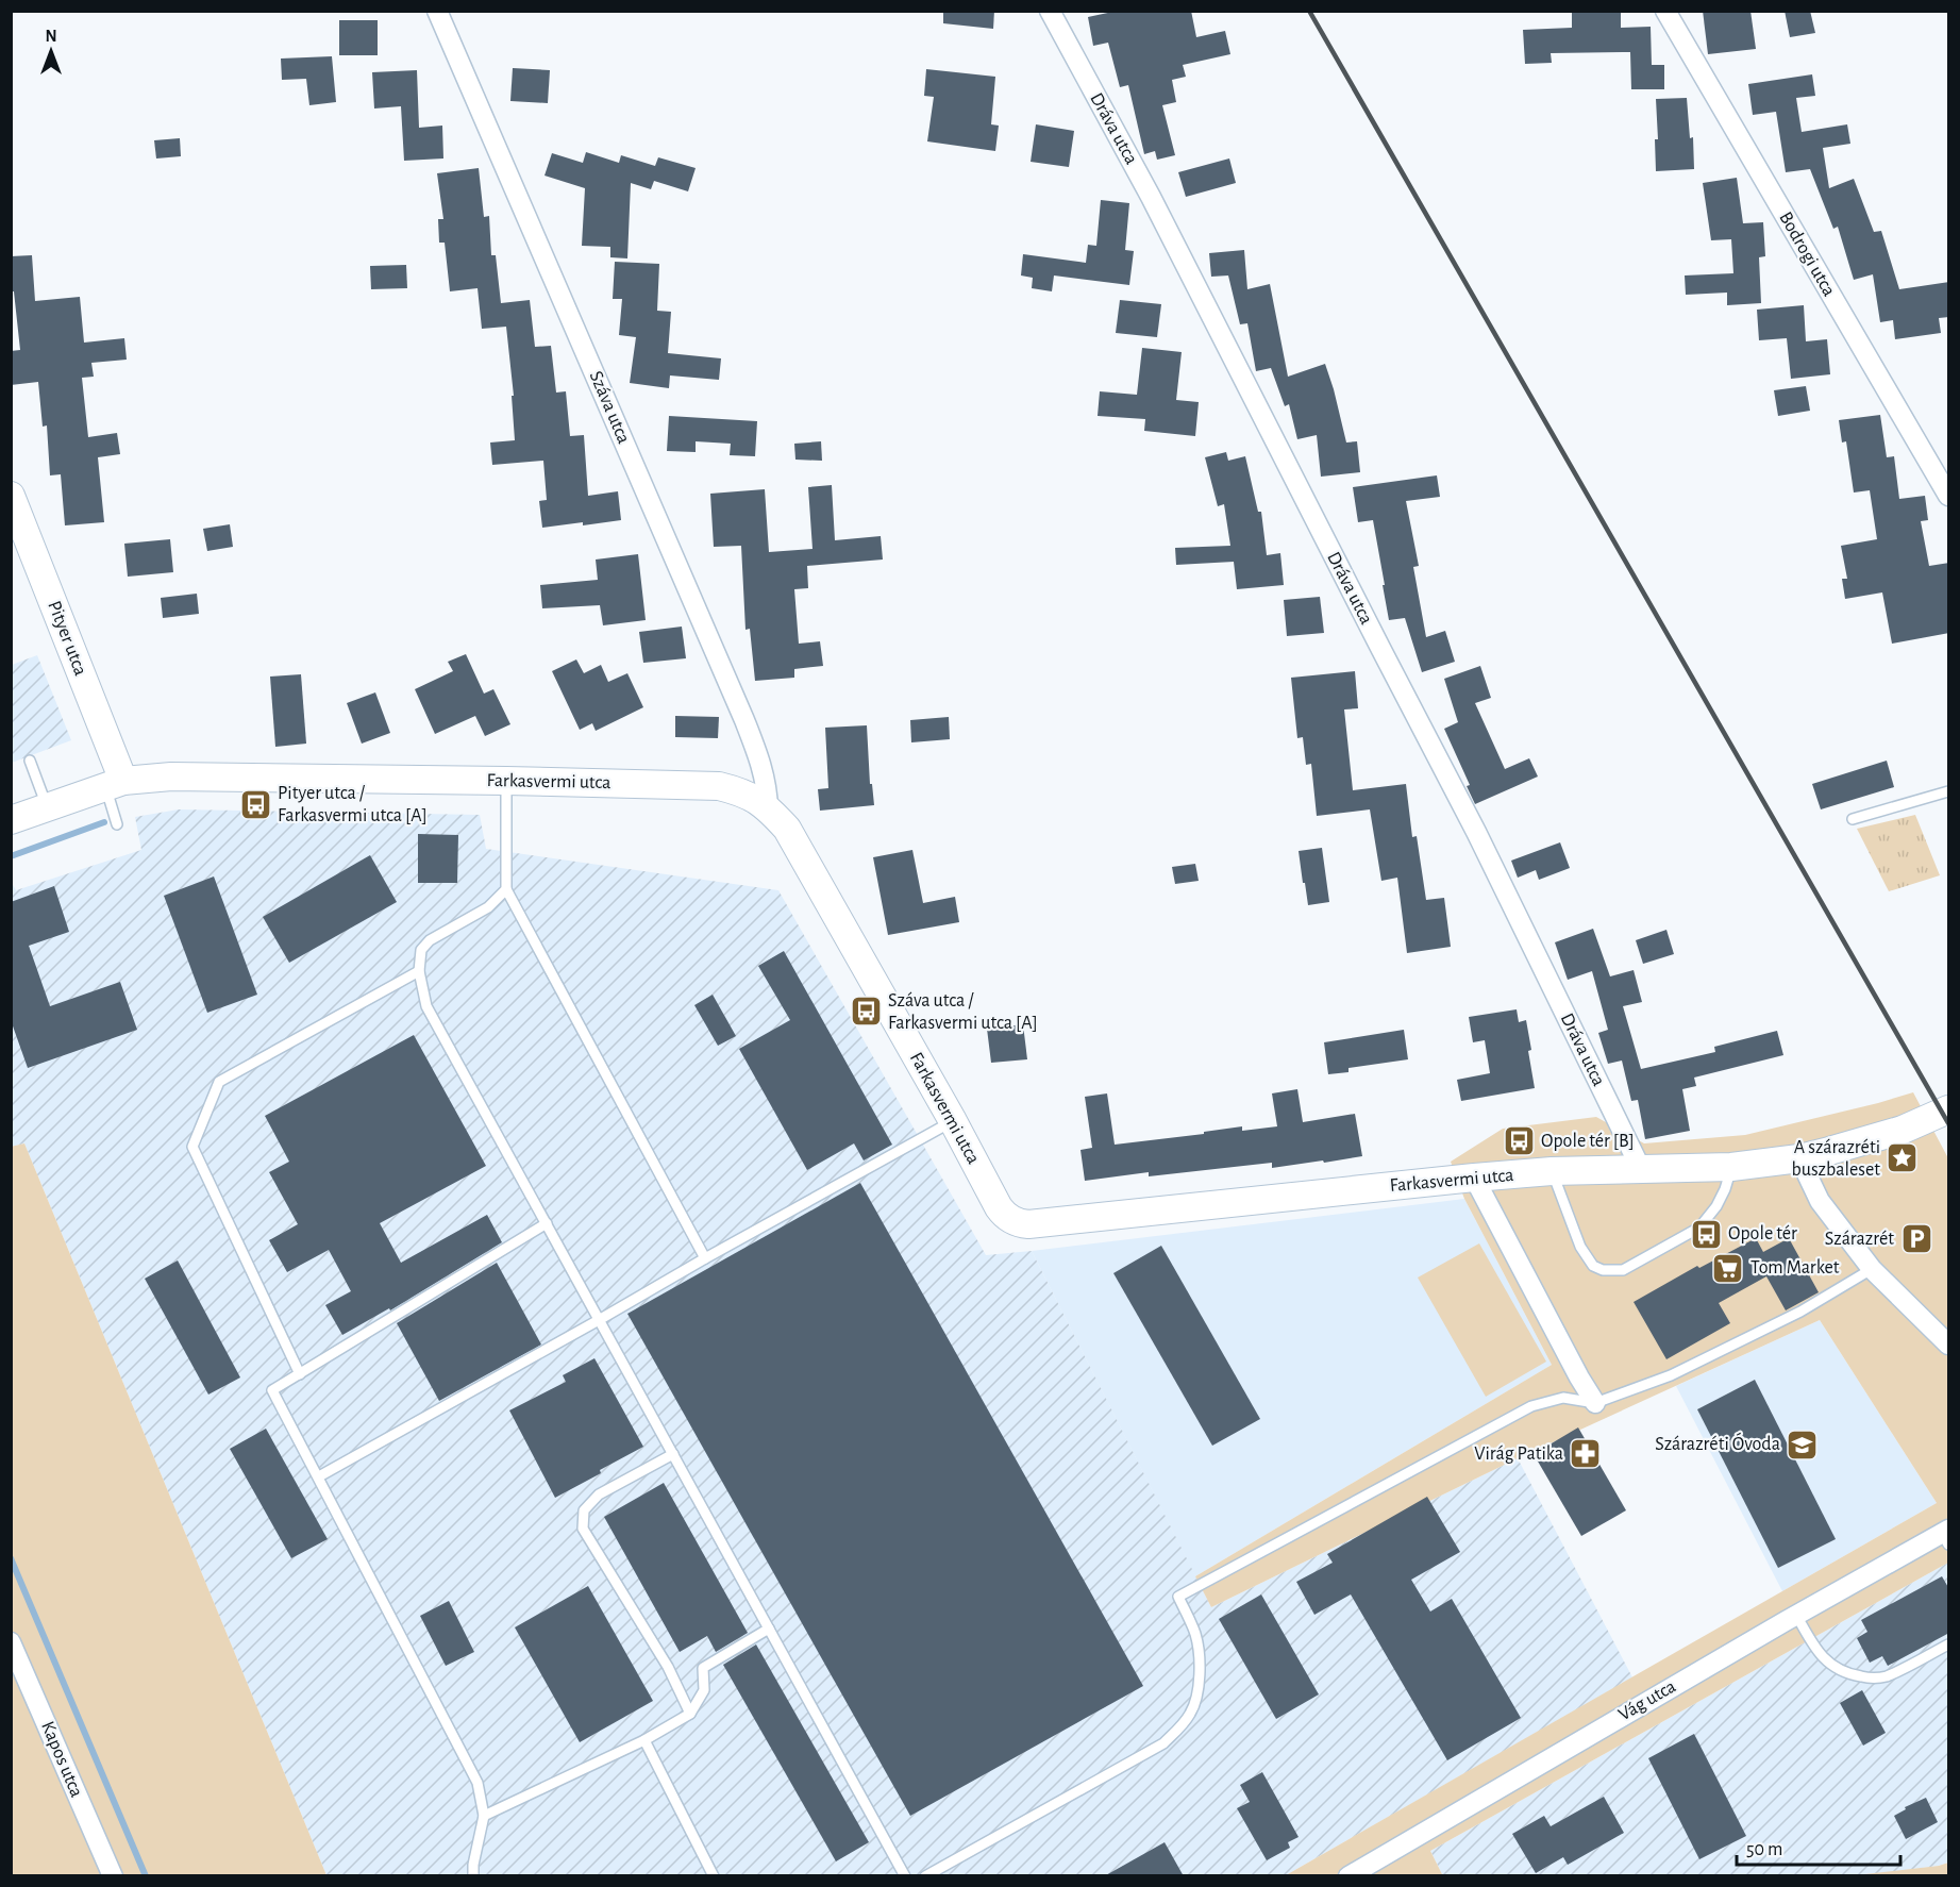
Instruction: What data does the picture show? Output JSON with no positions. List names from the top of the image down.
{
  "streets": {
    "street": [
      "Dráva utca",
      "Bodrogi utca",
      "Száva utca",
      "Pityer utca",
      "Farkasvermi utca",
      "Vág utca",
      "Kapos utca"
    ]
  },
  "crossings": [
    ["Dráva utca", "Farkasvermi utca"],
    ["Száva utca", "Farkasvermi utca"],
    ["Pityer utca", "Farkasvermi utca"]
  ],
  "places": {
    "bus stop": [
      "Pityer utca / Farkasvermi utca [A]",
      "Száva utca / Farkasvermi utca [A]",
      "Opole tér [B]",
      "Opole tér"
    ],
    "place": ["A szárazréti buszbaleset"],
    "parking": ["Szárazrét"],
    "supermarket": ["Tom Market"],
    "school or university": ["Szárazréti Óvoda"],
    "pharmacy": ["Virág Patika"]
  },
  "scale_bar": "50 m",
  "north": "top"
}
